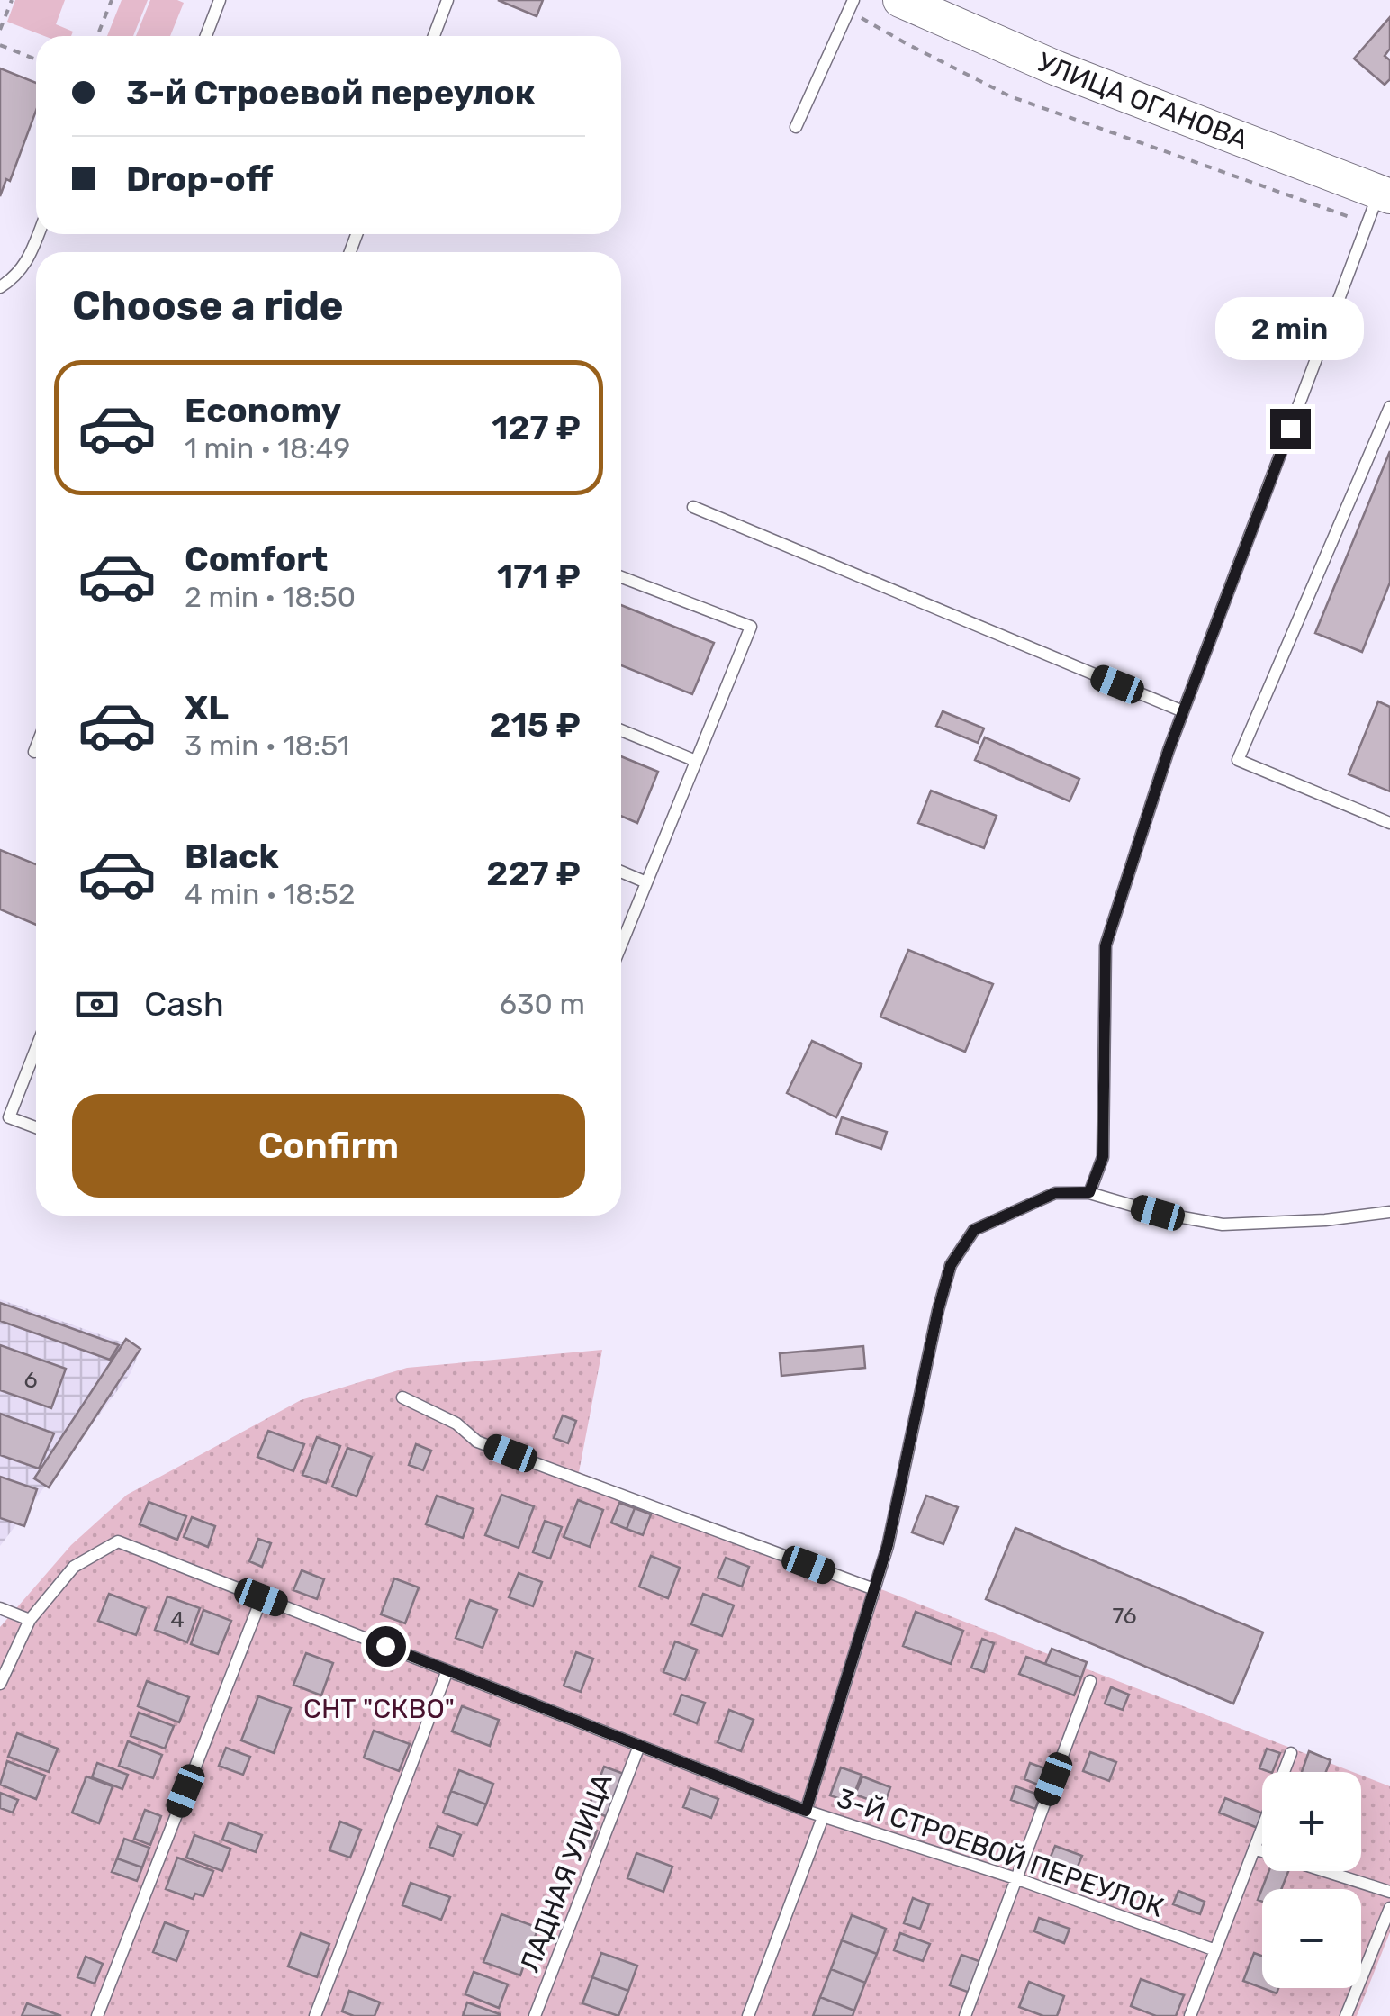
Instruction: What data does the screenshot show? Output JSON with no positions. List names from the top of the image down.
{
  "streets": {
    "main road": ["УЛИЦА ОГАНОВА"],
    "lane": ["3-Й СТРОЕВОЙ ПЕРЕУЛОК", "ЛАДНАЯ УЛИЦА"]
  },
  "crossings": [
    ["3-Й СТРОЕВОЙ ПЕРЕУЛОК", "ЛАДНАЯ УЛИЦА"]
  ],
  "parks": ["СНТ \"СКВО\""],
  "house_numbers": ["6", "76", "4"],
  "page": {
    "banner": ["3-й Строевой переулок", "Drop-off"],
    "heading": "Choose a ride",
    "bubble": "2 min",
    "list": [
      {
        "name": "Economy",
        "note": "1 min · 18:49",
        "value": "127 ₽"
      },
      {
        "name": "Comfort",
        "note": "2 min · 18:50",
        "value": "171 ₽"
      },
      {
        "name": "XL",
        "note": "3 min · 18:51",
        "value": "215 ₽"
      },
      {
        "name": "Black",
        "note": "4 min · 18:52",
        "value": "227 ₽"
      }
    ],
    "pay": ["Cash", "630 m"],
    "buttons": "Confirm",
    "map_buttons": ["+", "−"]
  }
}
